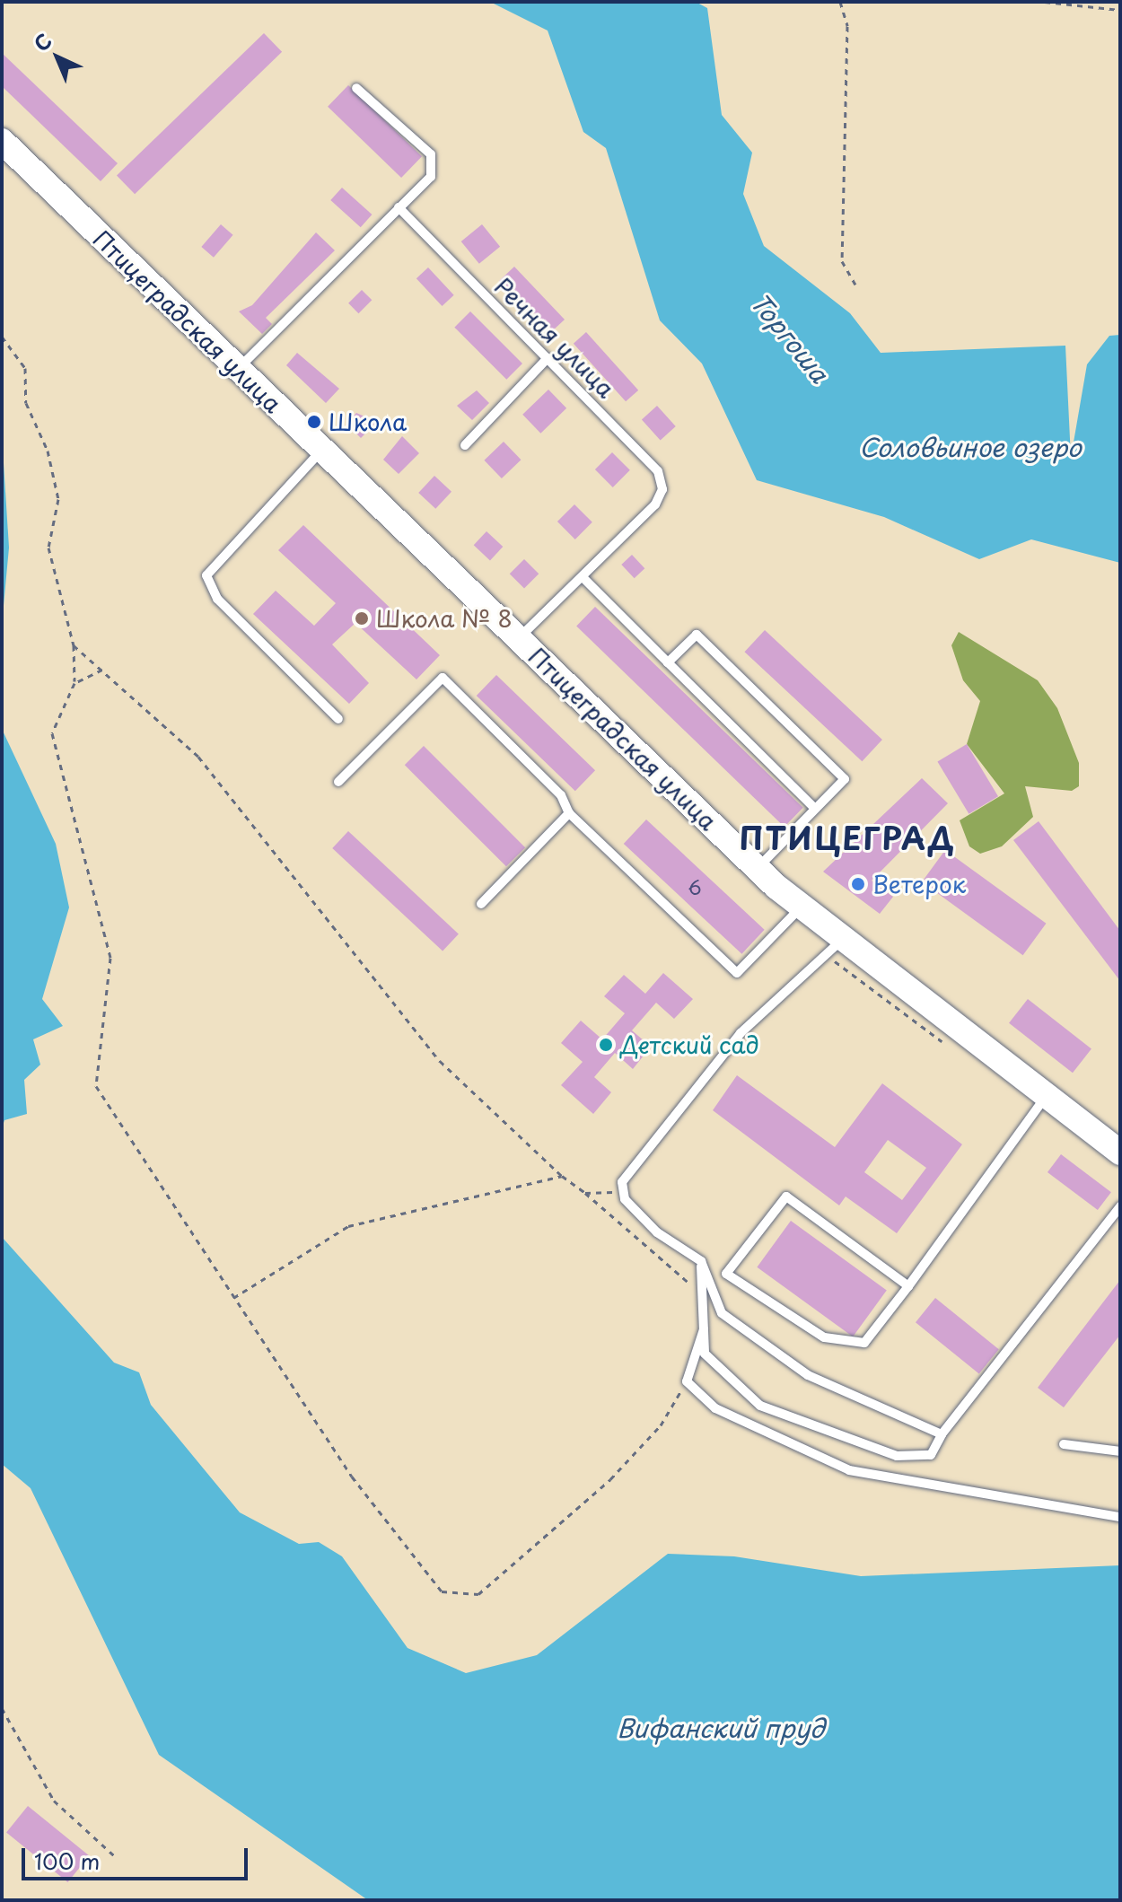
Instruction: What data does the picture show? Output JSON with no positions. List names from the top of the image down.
{
  "streets": {
    "street": ["Птицеградская улица"],
    "lane": ["Речная улица"]
  },
  "districts": ["ПТИЦЕГРАД"],
  "water": ["Торгоша", "Соловьиное озеро", "Вифанский пруд"],
  "places": [
    "Школа",
    "Школа № 8",
    "Ветерок",
    "Детский сад"
  ],
  "house_numbers": ["6"],
  "scale_bar": "100 m",
  "north": "top left"
}
